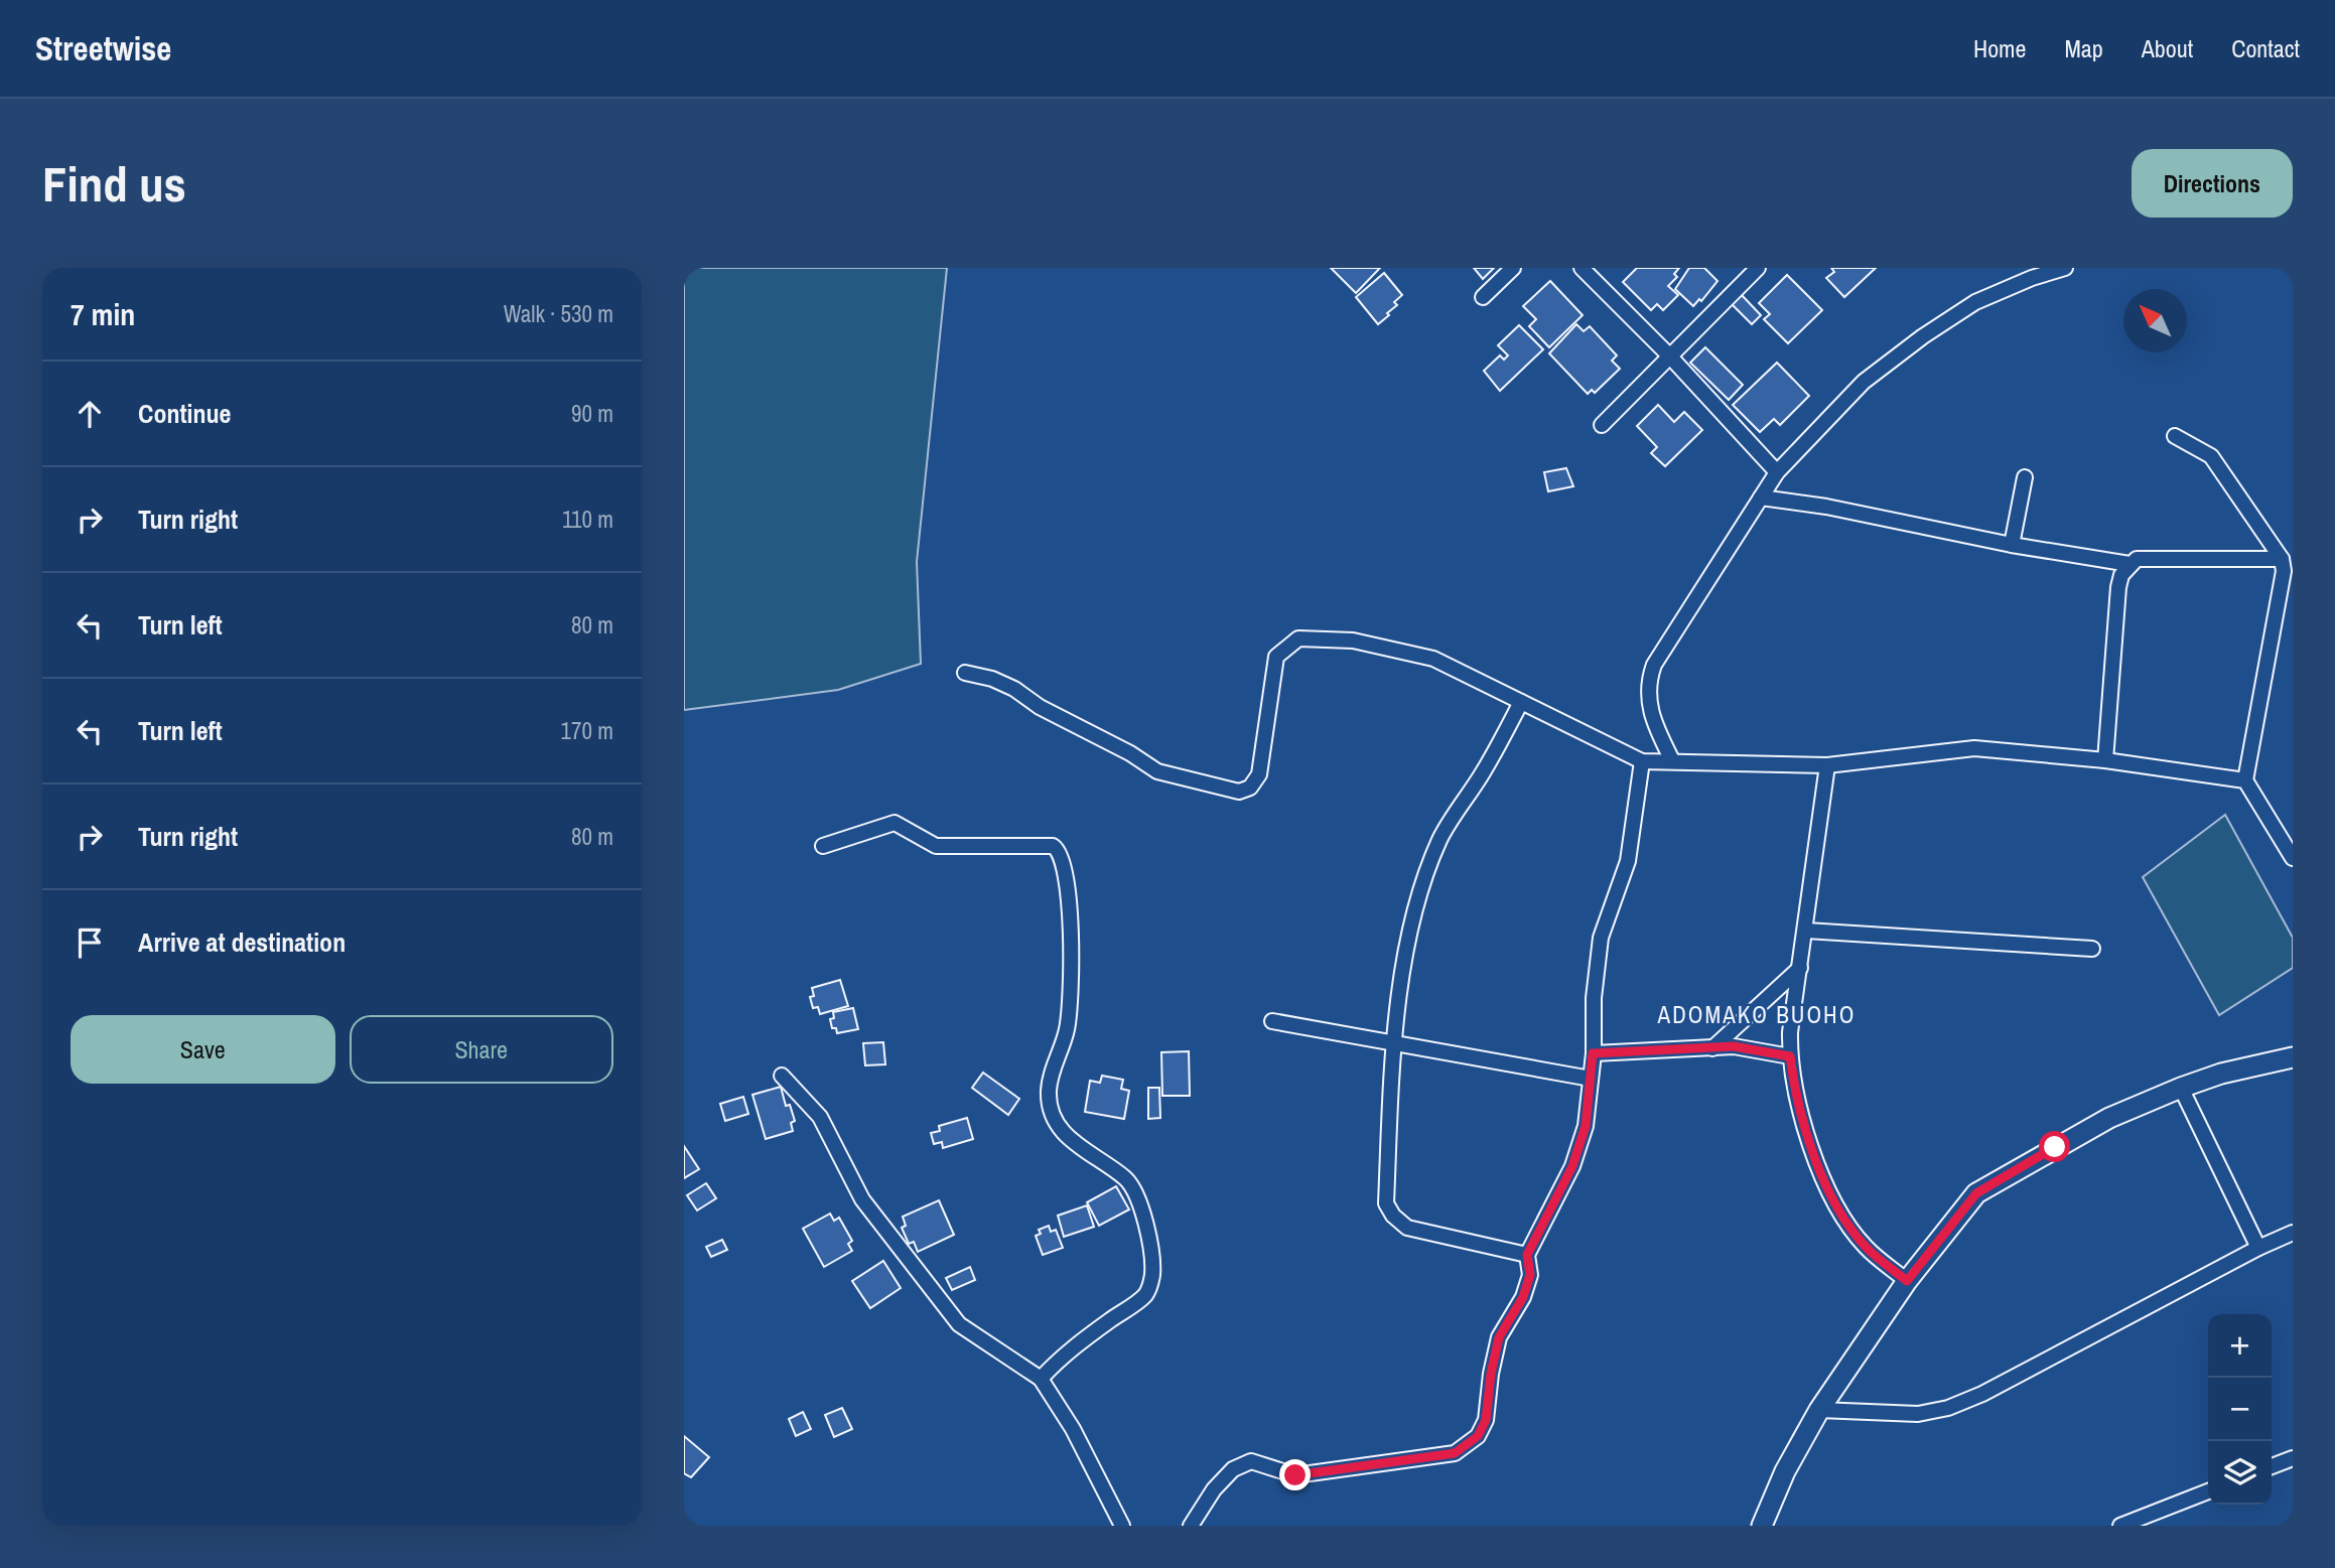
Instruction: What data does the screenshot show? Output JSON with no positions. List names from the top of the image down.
{
  "districts": ["ADOMAKO BUOHO"],
  "north": "top left",
  "page": {
    "header": "Streetwise",
    "nav": [
      "Home",
      "Map",
      "About",
      "Contact"
    ],
    "buttons": [
      "Directions",
      ["Save", "Share"]
    ],
    "title": "Find us",
    "heading": ["7 min", "Walk · 530 m"],
    "list": [
      ["Continue", "90 m"],
      ["Turn right", "110 m"],
      ["Turn left", "80 m"],
      ["Turn left", "170 m"],
      ["Turn right", "80 m"],
      "Arrive at destination"
    ],
    "map_buttons": ["+", "−"]
  }
}
